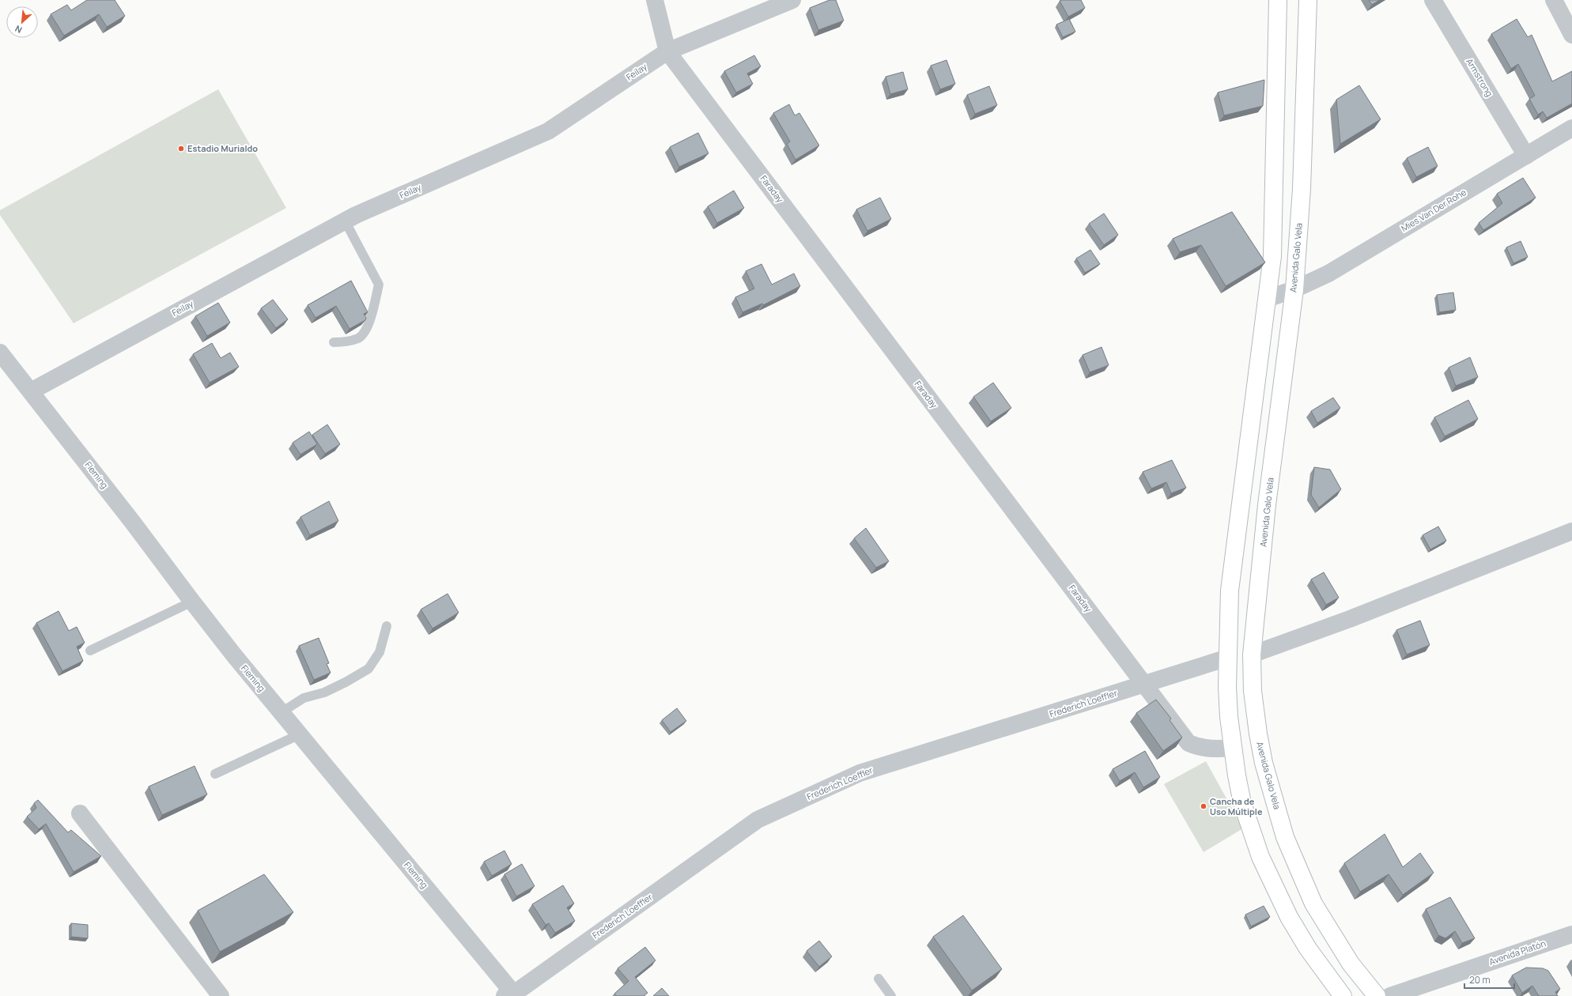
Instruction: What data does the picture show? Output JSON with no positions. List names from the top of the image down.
{
  "streets": {
    "main road": ["Avenida Galo Vela"],
    "street": [
      "Feilay",
      "Armstrong",
      "Faraday",
      "Mies Van Der Rohe",
      "Fleming",
      "Frederich Loeffler",
      "Avenida Platón"
    ]
  },
  "crossings": [
    ["Feilay", "Faraday"],
    ["Feilay", "Fleming"],
    ["Armstrong", "Mies Van Der Rohe"],
    ["Faraday", "Frederich Loeffler"],
    ["Mies Van Der Rohe", "Avenida Galo Vela"],
    ["Fleming", "Frederich Loeffler"]
  ],
  "places": ["Estadio Murialdo", "Cancha de Uso Múltiple"],
  "scale_bar": "20 m",
  "north": "bottom left"
}
